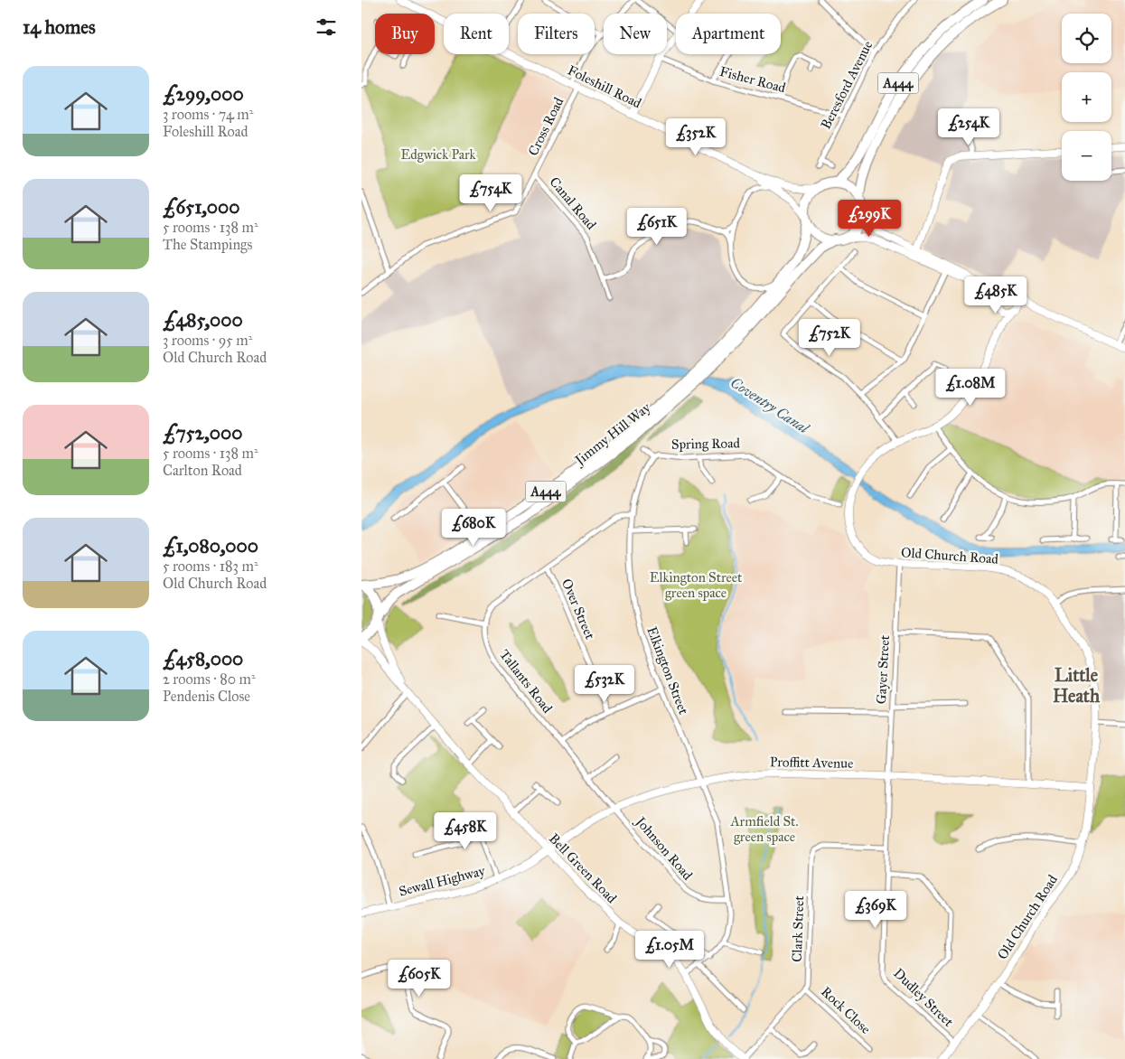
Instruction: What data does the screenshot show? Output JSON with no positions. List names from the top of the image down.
{
  "streets": {
    "highway": ["A444", "Jimmy Hill Way"],
    "main road": [
      "Foleshill Road",
      "Old Church Road",
      "Proffitt Avenue",
      "Bell Green Road",
      "Sewall Highway"
    ],
    "street": [
      "Fisher Road",
      "Beresford Avenue",
      "Cross Road",
      "Canal Road",
      "Spring Road",
      "Over Street",
      "Gayer Street",
      "Elkington Street",
      "Tallants Road",
      "Johnson Road",
      "Clark Street",
      "Dudley Street",
      "Rock Close"
    ]
  },
  "crossings": [
    ["Fisher Road", "Beresford Avenue"],
    ["A444", "Foleshill Road"],
    ["A444", "Jimmy Hill Way"],
    ["Foleshill Road", "Cross Road"],
    ["Foleshill Road", "Jimmy Hill Way"],
    ["Cross Road", "Canal Road"],
    ["Jimmy Hill Way", "Bell Green Road"],
    ["Spring Road", "Elkington Street"],
    ["Old Church Road", "Gayer Street"],
    ["Old Church Road", "Proffitt Avenue"],
    ["Old Church Road", "Dudley Street"],
    ["Gayer Street", "Proffitt Avenue"],
    ["Gayer Street", "Dudley Street"],
    ["Elkington Street", "Proffitt Avenue"],
    ["Elkington Street", "Johnson Road"],
    ["Tallants Road", "Proffitt Avenue"],
    ["Tallants Road", "Johnson Road"],
    ["Proffitt Avenue", "Johnson Road"],
    ["Proffitt Avenue", "Bell Green Road"],
    ["Proffitt Avenue", "Sewall Highway"],
    ["Proffitt Avenue", "Dudley Street"],
    ["Bell Green Road", "Sewall Highway"],
    ["Clark Street", "Dudley Street"],
    ["Clark Street", "Rock Close"]
  ],
  "districts": ["Little Heath"],
  "water": ["Coventry Canal"],
  "parks": ["Edgwick Park", "Elkington Street green space", "Armfield St. green space"],
  "page": {
    "heading": "14 homes",
    "map_buttons": ["+", "−"],
    "chip": [
      "Buy",
      "Rent",
      "Filters",
      "New",
      "Apartment"
    ],
    "list": [
      {
        "name": "£299,000",
        "note": "3 rooms · 74 m² · Foleshill Road"
      },
      {
        "name": "£651,000",
        "note": "5 rooms · 138 m² · The Stampings"
      },
      {
        "name": "£485,000",
        "note": "3 rooms · 95 m² · Old Church Road"
      },
      {
        "name": "£752,000",
        "note": "5 rooms · 138 m² · Carlton Road"
      },
      {
        "name": "£1,080,000",
        "note": "5 rooms · 183 m² · Old Church Road"
      },
      {
        "name": "£458,000",
        "note": "2 rooms · 80 m² · Pendenis Close"
      }
    ],
    "price": [
      "£254K",
      "£352K",
      "£754K",
      "£299K",
      "£651K",
      "£485K",
      "£752K",
      "£1.08M",
      "£680K",
      "£532K",
      "£458K",
      "£369K",
      "£1.05M",
      "£605K"
    ]
  }
}
